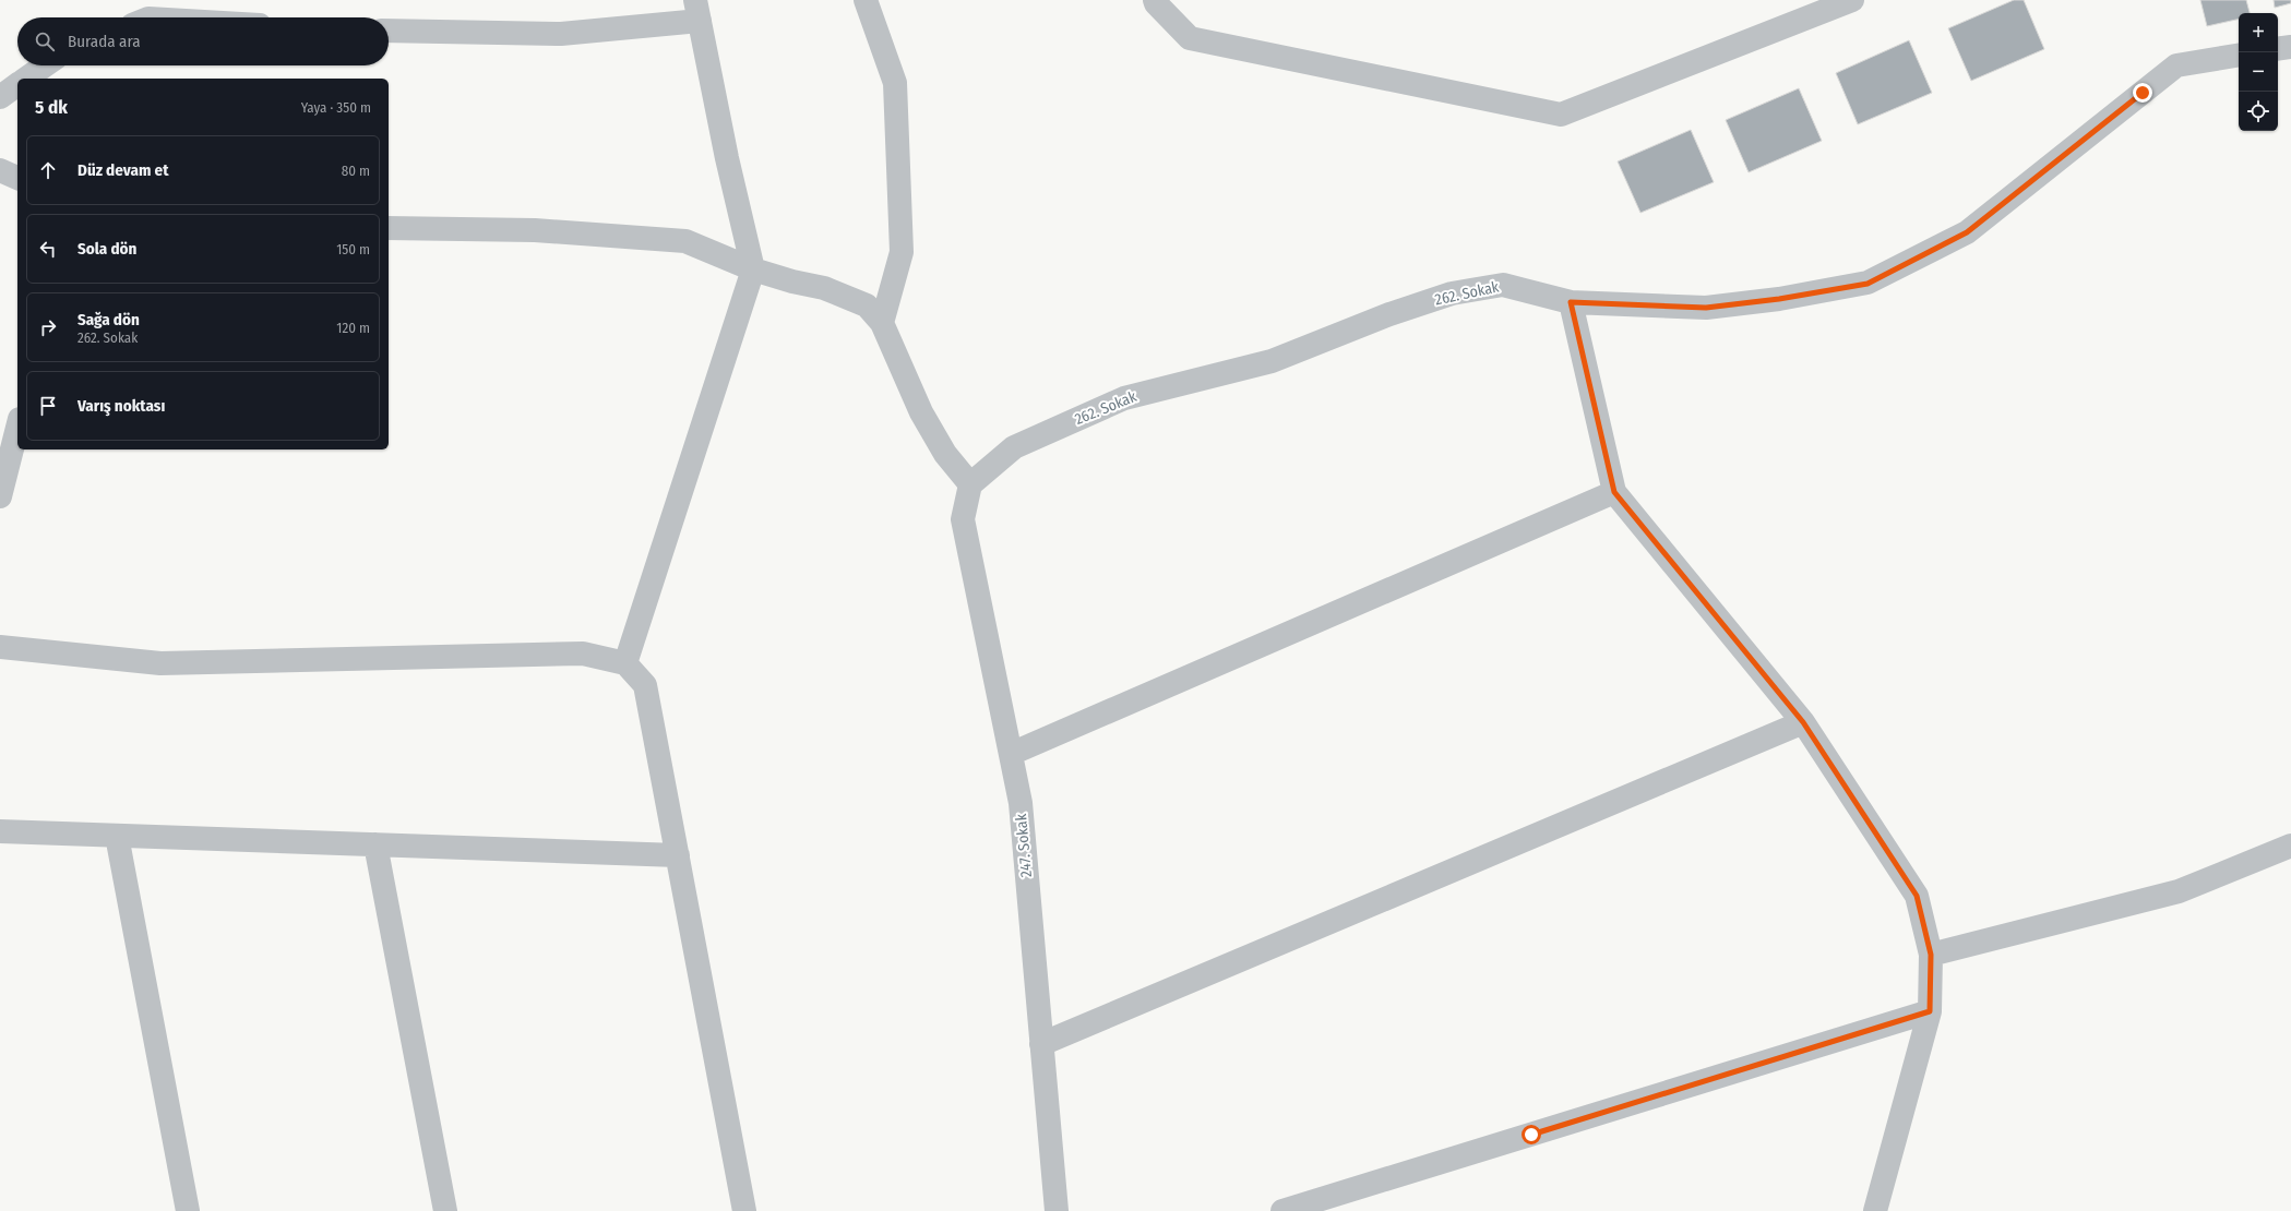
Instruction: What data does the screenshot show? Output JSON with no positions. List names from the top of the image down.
{
  "streets": {
    "street": ["262. Sokak", "247. Sokak"]
  },
  "crossings": [
    ["262. Sokak", "247. Sokak"]
  ],
  "page": {
    "map_buttons": ["+", "−"],
    "search": "Burada ara",
    "heading": ["5 dk", "Yaya · 350 m"],
    "list": [
      ["Düz devam et", "80 m"],
      ["Sola dön", "150 m"],
      ["Sağa dön", "262. Sokak", "120 m"],
      "Varış noktası"
    ]
  }
}
